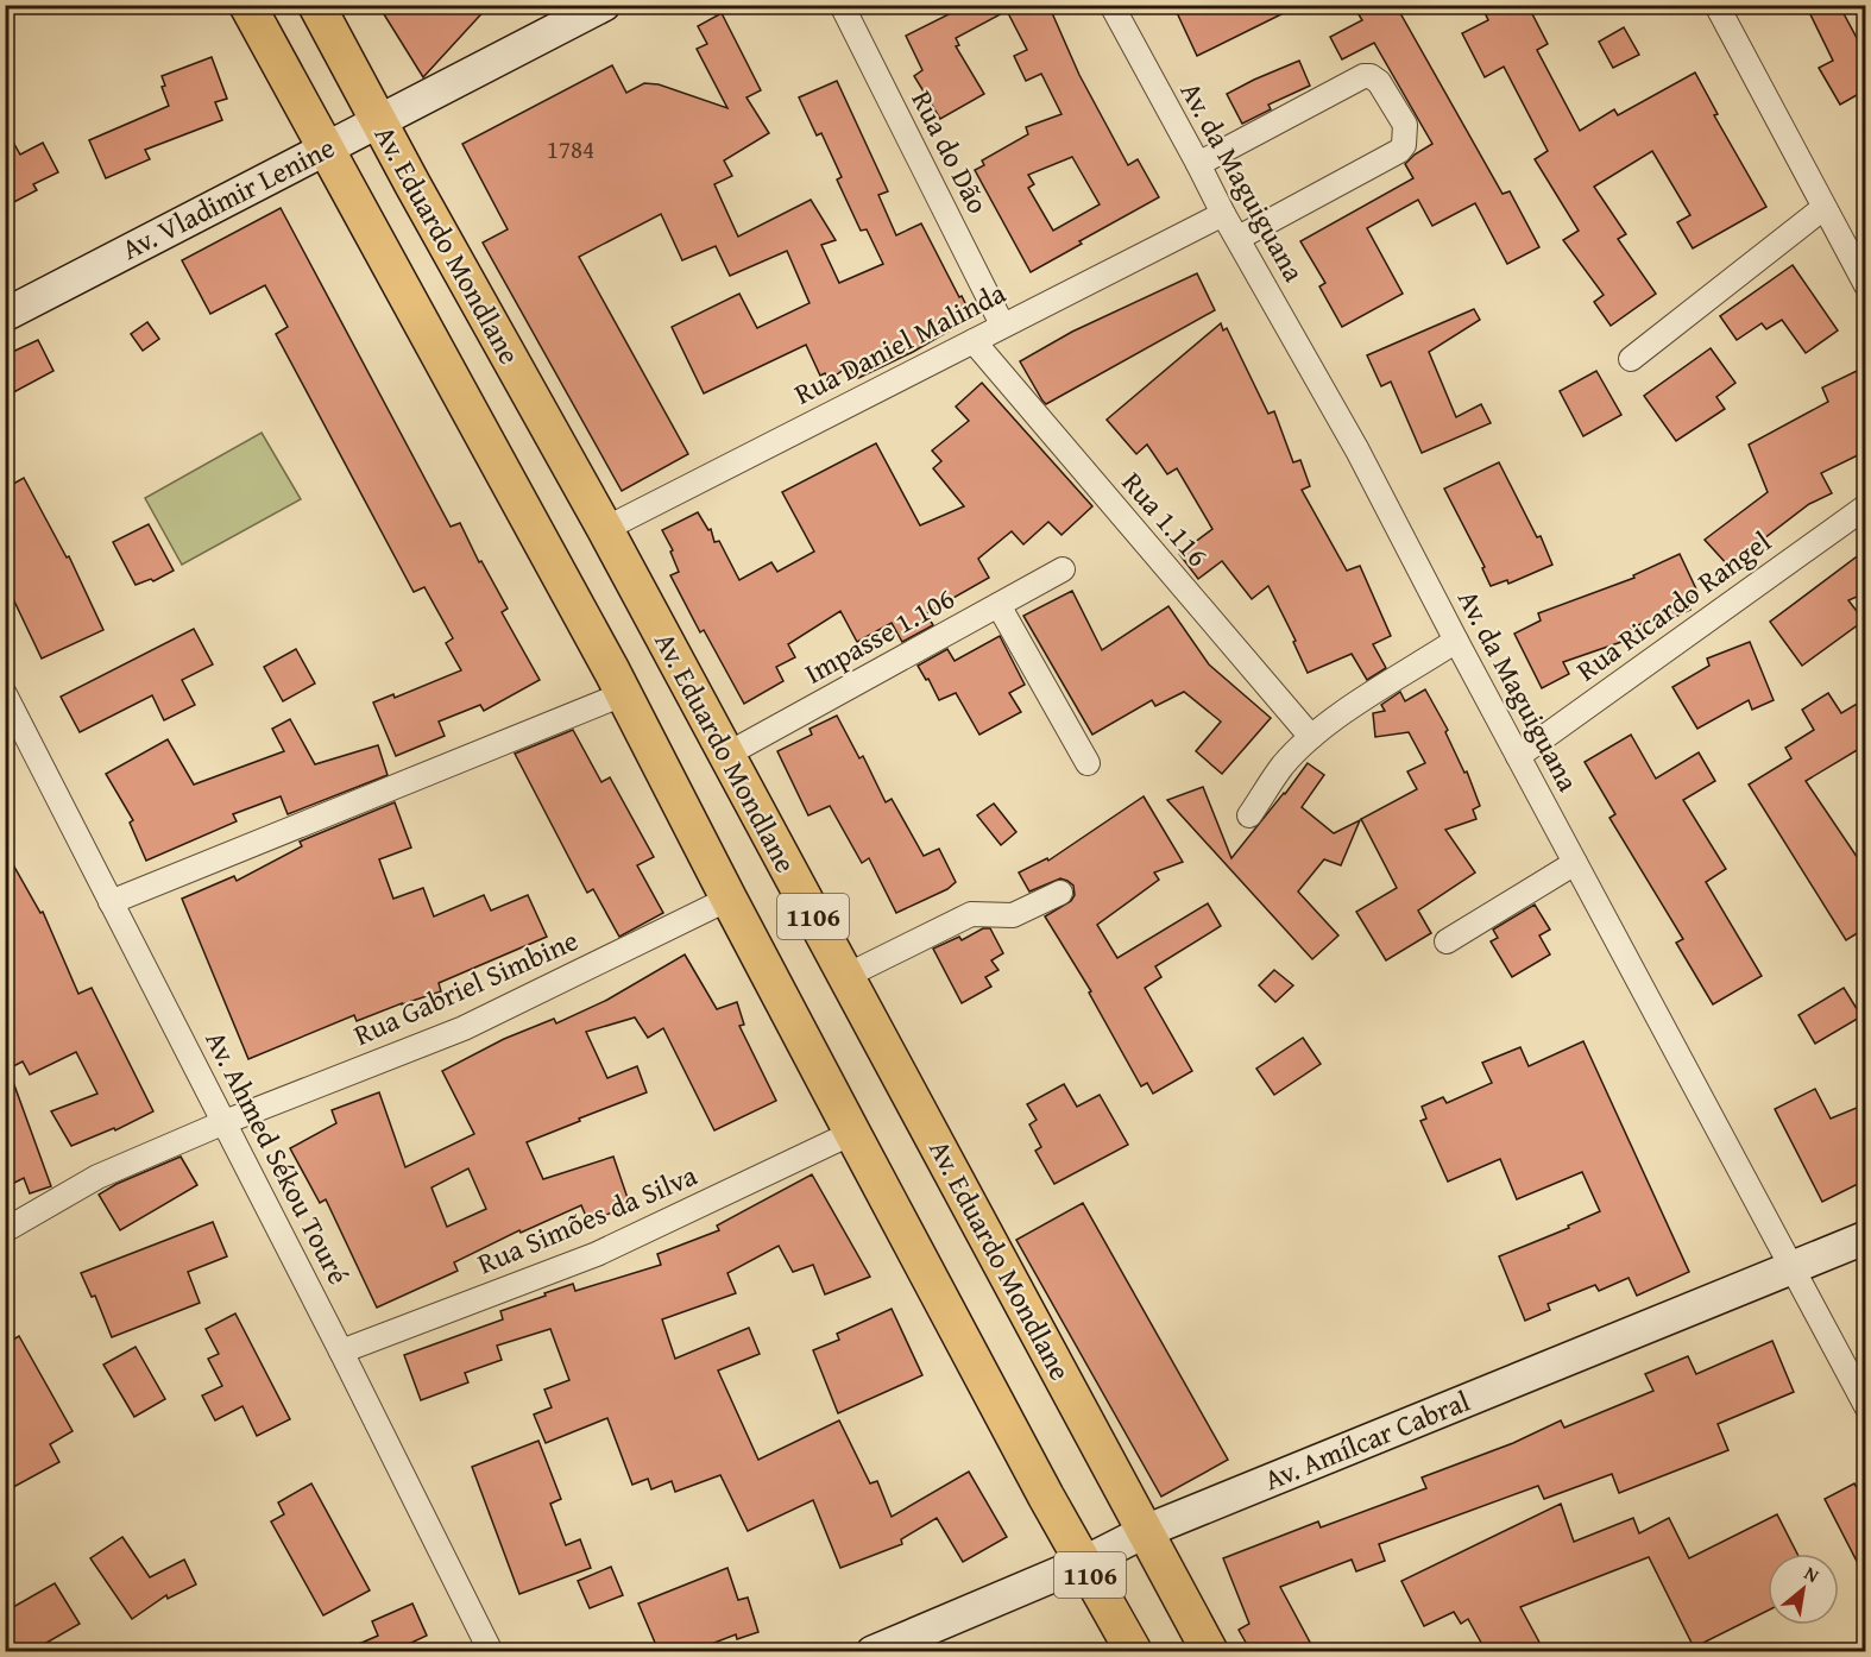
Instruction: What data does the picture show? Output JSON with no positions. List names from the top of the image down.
{
  "streets": {
    "main road": ["Av. Eduardo Mondlane", "1106"],
    "street": [
      "Rua do Dão",
      "Av. da Maguiguana",
      "Av. Vladimir Lenine",
      "Rua Daniel Malinda",
      "Rua 1.116",
      "Rua Ricardo Rangel",
      "Impasse 1.106",
      "Rua Gabriel Simbine",
      "Av. Ahmed Sékou Touré",
      "Rua Simões da Silva",
      "Av. Amílcar Cabral"
    ]
  },
  "crossings": [
    ["Rua do Dão", "Rua Daniel Malinda"],
    ["Av. da Maguiguana", "Rua Daniel Malinda"],
    ["Av. da Maguiguana", "Rua Ricardo Rangel"],
    ["Av. da Maguiguana", "Av. Amílcar Cabral"],
    ["Av. Vladimir Lenine", "Av. Eduardo Mondlane"],
    ["Av. Eduardo Mondlane", "Rua Daniel Malinda"],
    ["Av. Eduardo Mondlane", "Impasse 1.106"],
    ["Av. Eduardo Mondlane", "Rua Gabriel Simbine"],
    ["Av. Eduardo Mondlane", "Rua Simões da Silva"],
    ["Av. Eduardo Mondlane", "Av. Amílcar Cabral"],
    ["Rua Daniel Malinda", "Rua 1.116"],
    ["Rua Gabriel Simbine", "Av. Ahmed Sékou Touré"],
    ["Av. Ahmed Sékou Touré", "Rua Simões da Silva"]
  ],
  "house_numbers": ["1784"],
  "north": "top right"
}
